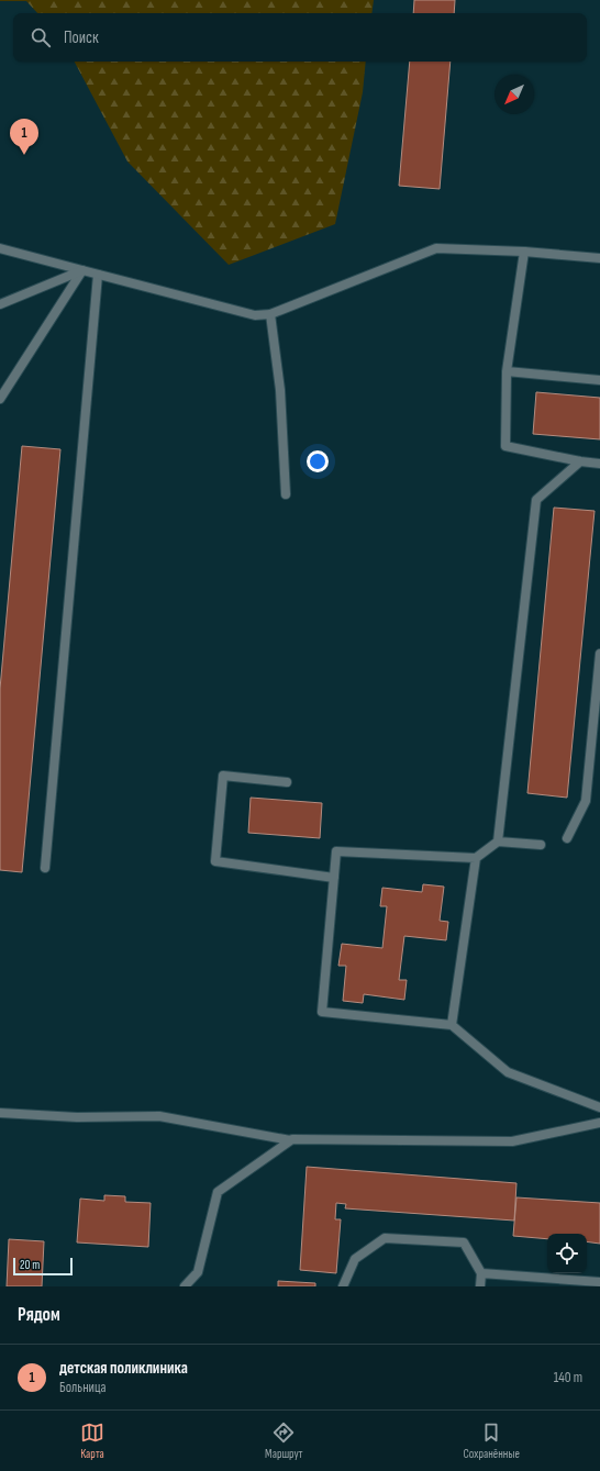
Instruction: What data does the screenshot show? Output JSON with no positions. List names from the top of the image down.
{
  "scale_bar": "20 m",
  "north": "bottom left",
  "page": {
    "search": "Поиск",
    "pins": "1",
    "scale": "20 m",
    "heading": "Рядом",
    "list": [
      {
        "mark": "1",
        "name": "детская поликлиника",
        "note": "Больница",
        "value": "140 m"
      }
    ],
    "nav": ["Карта", "Маршрут", "Сохранённые"]
  }
}
